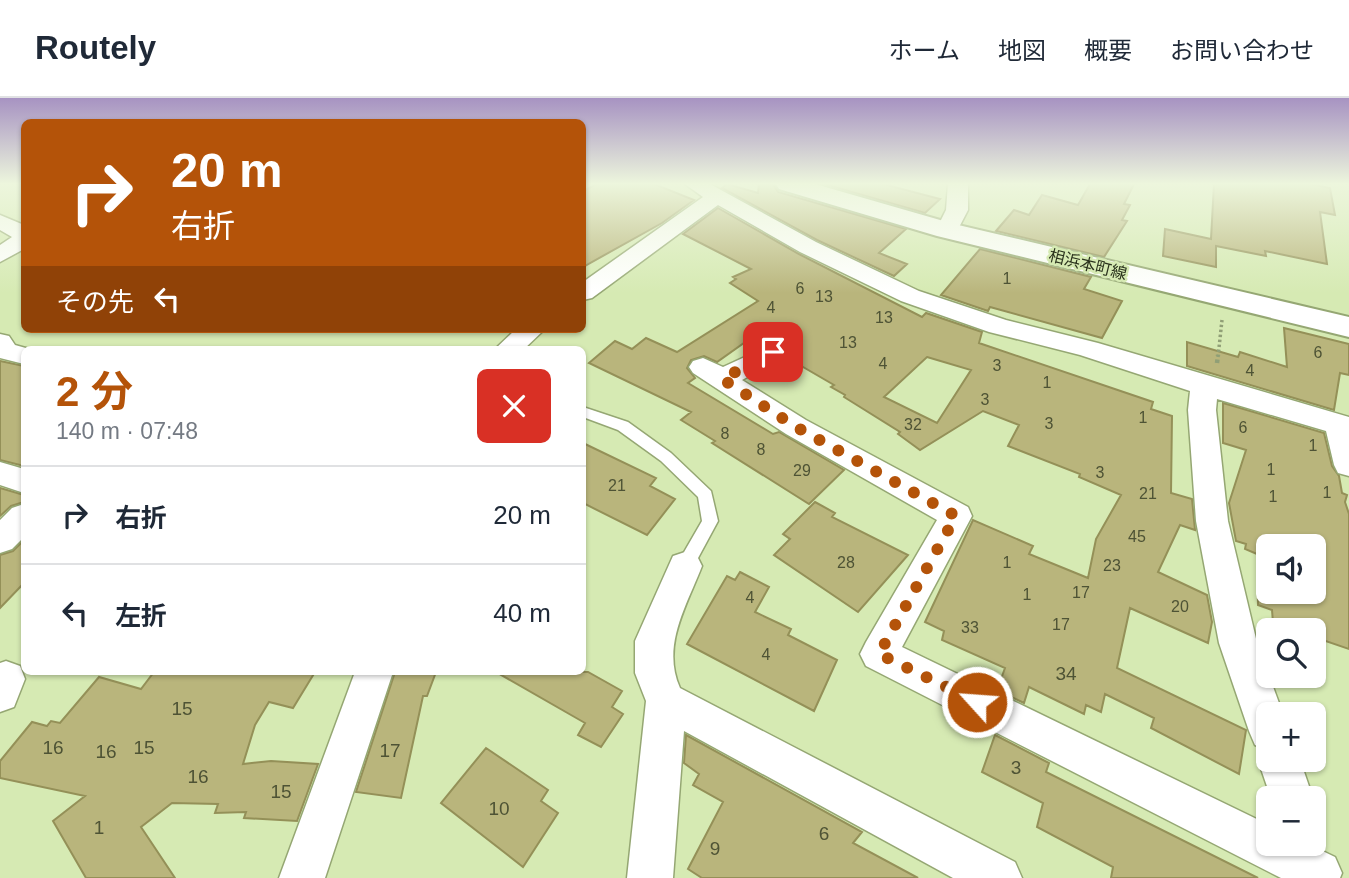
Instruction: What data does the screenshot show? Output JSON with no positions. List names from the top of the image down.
{
  "streets": {
    "main road": ["相浜本町線"]
  },
  "house_numbers": [
    "1",
    "6",
    "13",
    "4",
    "13",
    "13",
    "6",
    "4",
    "3",
    "4",
    "1",
    "3",
    "1",
    "3",
    "32",
    "6",
    "8",
    "1",
    "8",
    "1",
    "29",
    "3",
    "21",
    "1",
    "21",
    "1",
    "45",
    "28",
    "1",
    "23",
    "17",
    "1",
    "4",
    "20",
    "17",
    "33",
    "4",
    "34",
    "15",
    "16",
    "15",
    "17",
    "16",
    "3",
    "16",
    "15",
    "10",
    "1",
    "6",
    "9"
  ],
  "page": {
    "header": "Routely",
    "nav": [
      "ホーム",
      "地図",
      "概要",
      "お問い合わせ"
    ],
    "turn": ["20 m", "右折"],
    "then": "その先",
    "heading": ["2 分", "140 m · 07:48"],
    "list": [
      {
        "name": "右折",
        "value": "20 m"
      },
      {
        "name": "左折",
        "value": "40 m"
      }
    ],
    "map_buttons": ["+", "−"]
  }
}
